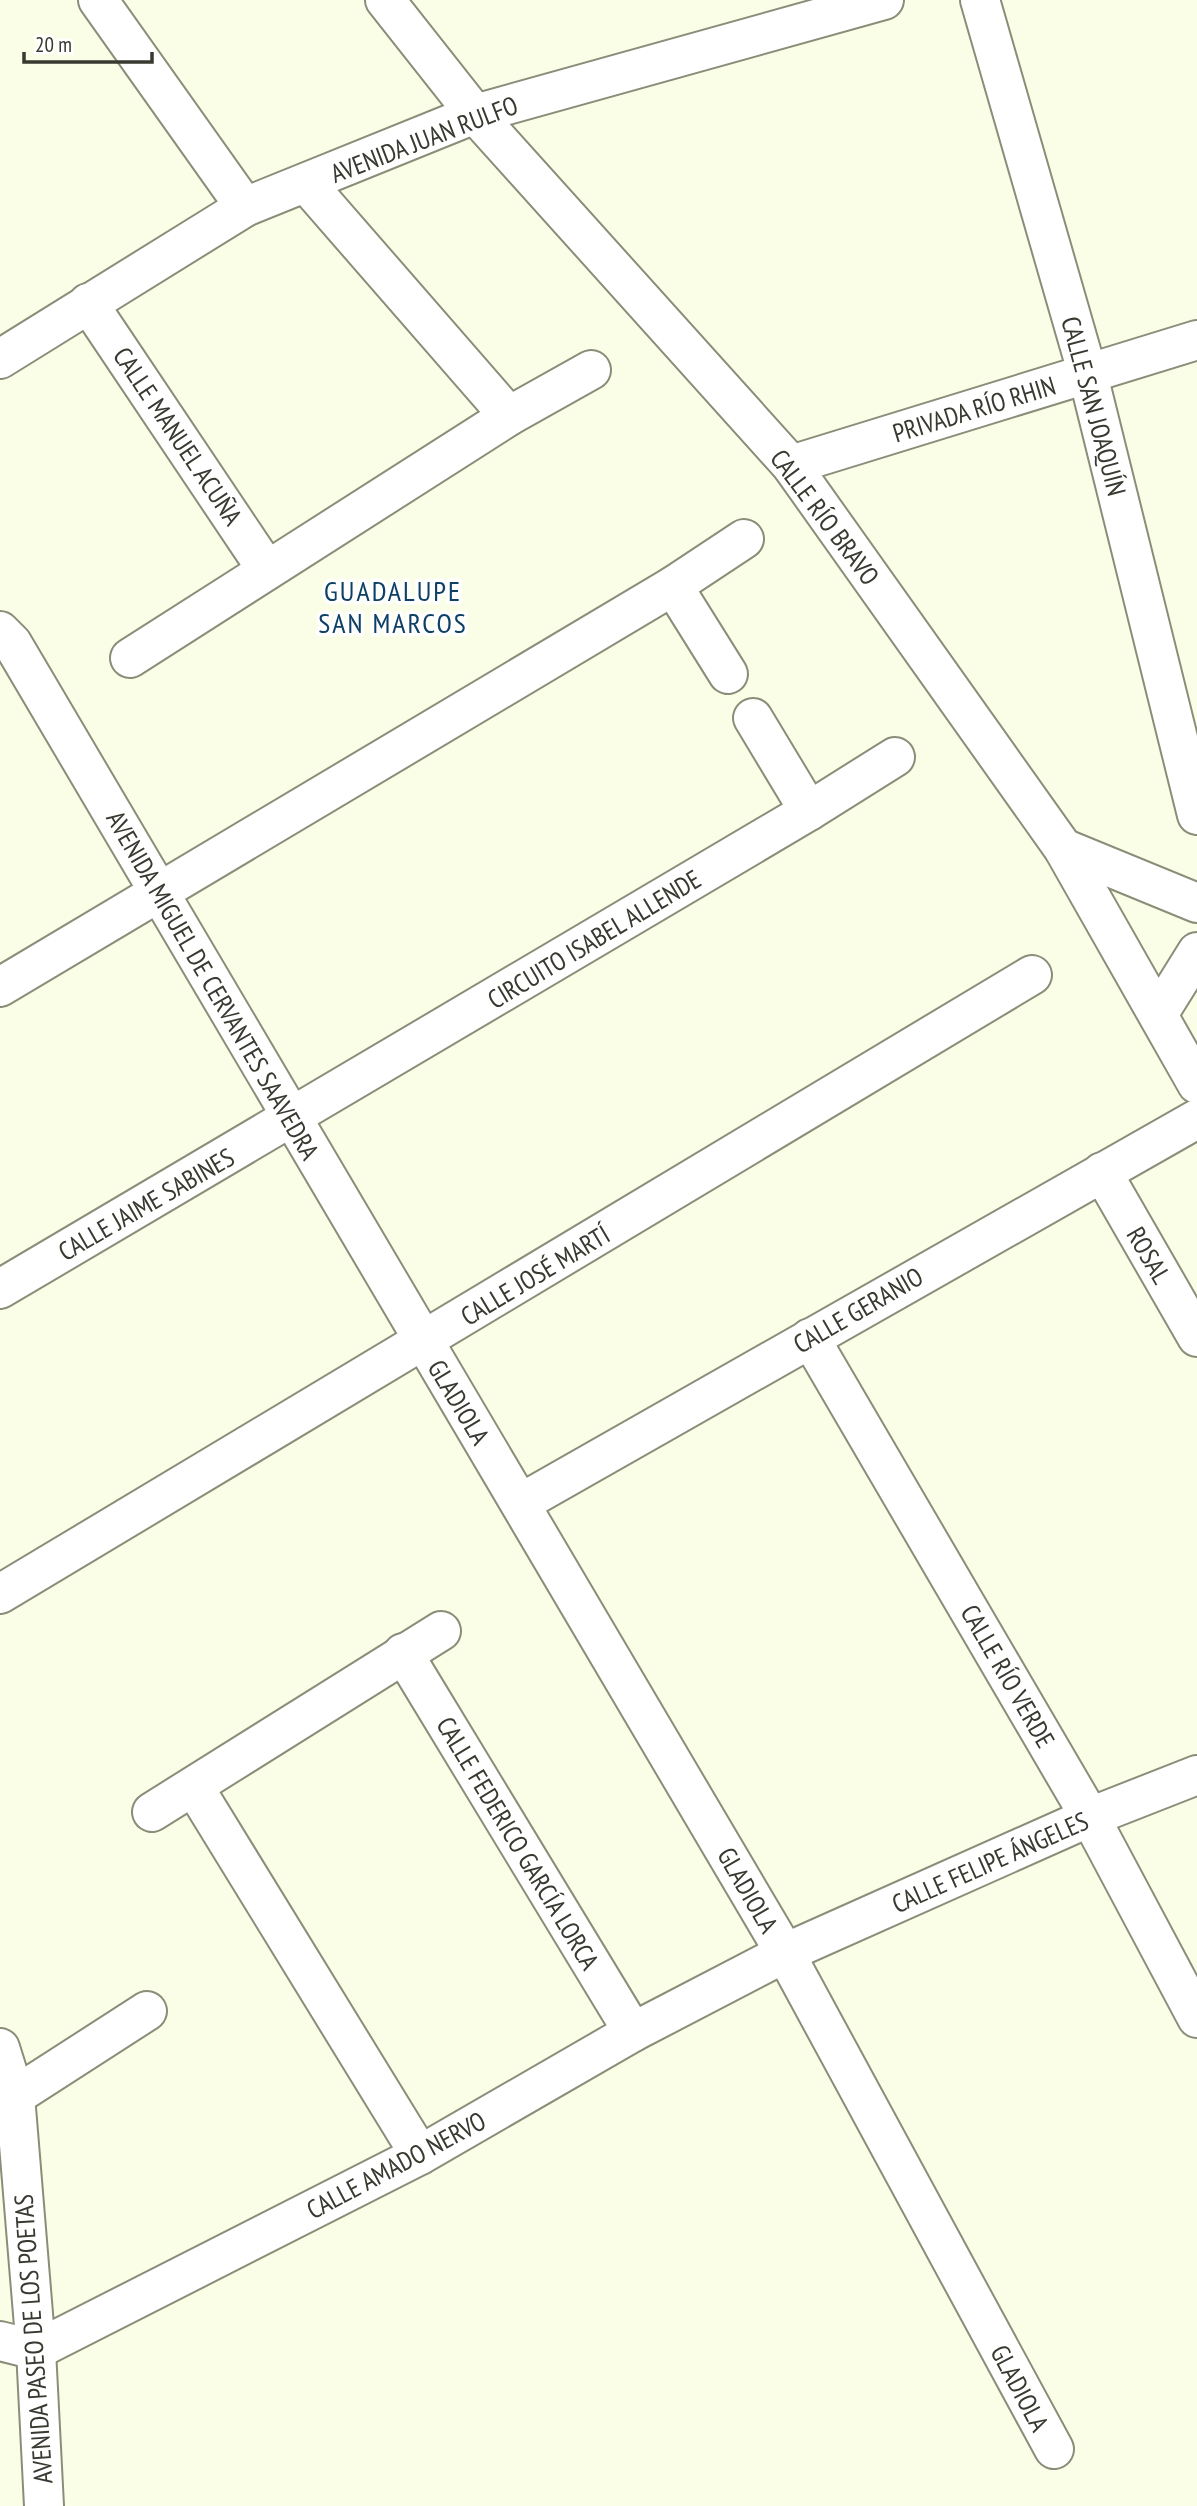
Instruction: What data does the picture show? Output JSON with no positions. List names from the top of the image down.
{
  "streets": {
    "street": [
      "AVENIDA JUAN RULFO",
      "CALLE SAN JOAQUÍN",
      "PRIVADA RÍO RHIN",
      "CALLE MANUEL ACUÑA",
      "CALLE RÍO BRAVO",
      "CIRCUITO ISABEL ALLENDE",
      "AVENIDA MIGUEL DE CERVANTES SAAVEDRA",
      "CALLE JAIME SABINES",
      "ROSAL",
      "CALLE JOSÉ MARTÍ",
      "CALLE GERANIO",
      "GLADIOLA",
      "CALLE RÍO VERDE",
      "CALLE FEDERICO GARCÍA LORCA",
      "CALLE FELIPE ÁNGELES",
      "CALLE AMADO NERVO",
      "AVENIDA PASEO DE LOS POETAS"
    ]
  },
  "crossings": [
    ["AVENIDA JUAN RULFO", "CALLE MANUEL ACUÑA"],
    ["AVENIDA JUAN RULFO", "CALLE RÍO BRAVO"],
    ["CALLE SAN JOAQUÍN", "PRIVADA RÍO RHIN"],
    ["PRIVADA RÍO RHIN", "CALLE RÍO BRAVO"],
    ["CIRCUITO ISABEL ALLENDE", "AVENIDA MIGUEL DE CERVANTES SAAVEDRA"],
    ["CIRCUITO ISABEL ALLENDE", "CALLE JAIME SABINES"],
    ["AVENIDA MIGUEL DE CERVANTES SAAVEDRA", "CALLE JAIME SABINES"],
    ["AVENIDA MIGUEL DE CERVANTES SAAVEDRA", "CALLE JOSÉ MARTÍ"],
    ["AVENIDA MIGUEL DE CERVANTES SAAVEDRA", "GLADIOLA"],
    ["ROSAL", "CALLE GERANIO"],
    ["CALLE JOSÉ MARTÍ", "GLADIOLA"],
    ["CALLE GERANIO", "GLADIOLA"],
    ["CALLE GERANIO", "CALLE RÍO VERDE"],
    ["GLADIOLA", "CALLE FELIPE ÁNGELES"],
    ["GLADIOLA", "CALLE AMADO NERVO"],
    ["CALLE RÍO VERDE", "CALLE FELIPE ÁNGELES"],
    ["CALLE FEDERICO GARCÍA LORCA", "CALLE AMADO NERVO"],
    ["CALLE FELIPE ÁNGELES", "CALLE AMADO NERVO"],
    ["CALLE AMADO NERVO", "AVENIDA PASEO DE LOS POETAS"]
  ],
  "districts": ["GUADALUPE SAN MARCOS"],
  "scale_bar": "20 m"
}
